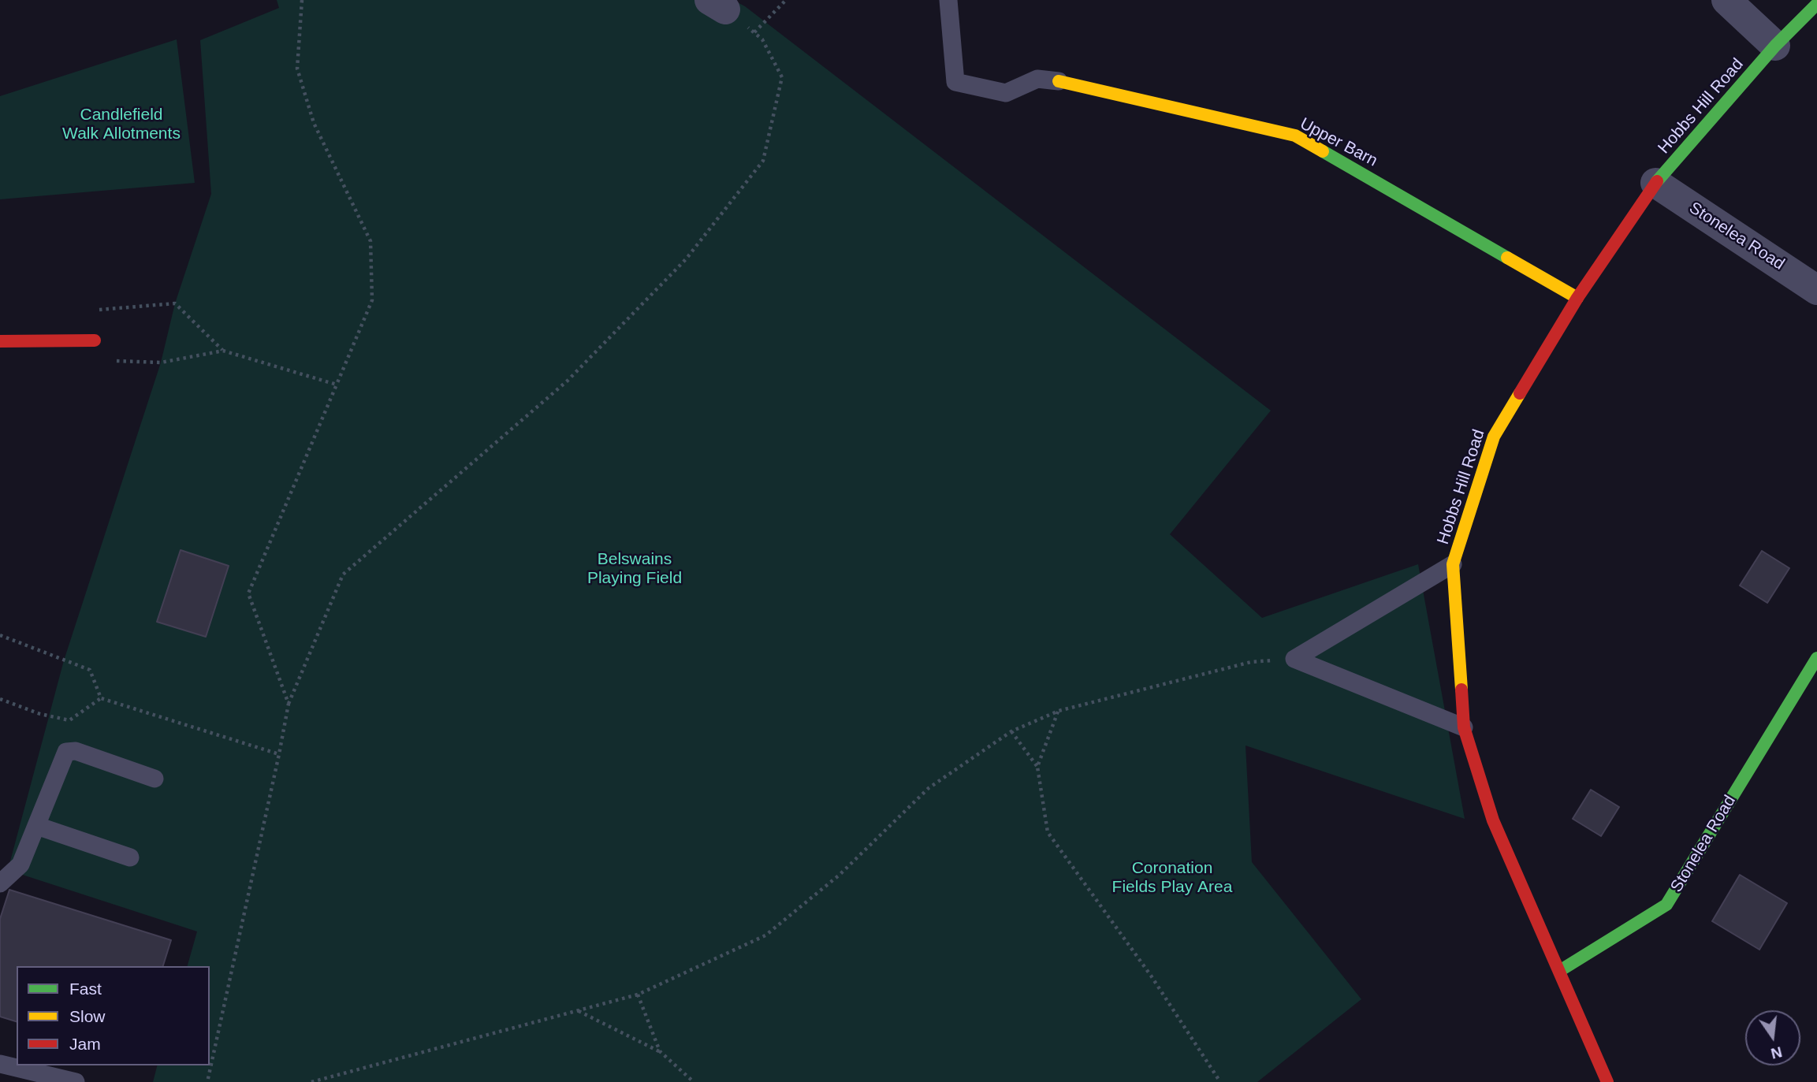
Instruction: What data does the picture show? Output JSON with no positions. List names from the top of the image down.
{
  "streets": {
    "street": ["Hobbs Hill Road", "Upper Barn", "Stonelea Road"]
  },
  "crossings": [
    ["Hobbs Hill Road", "Upper Barn"],
    ["Hobbs Hill Road", "Stonelea Road"]
  ],
  "parks": ["Candlefield Walk Allotments", "Belswains Playing Field", "Coronation Fields Play Area"],
  "legend": ["Fast", "Slow", "Jam"],
  "north": "bottom"
}
